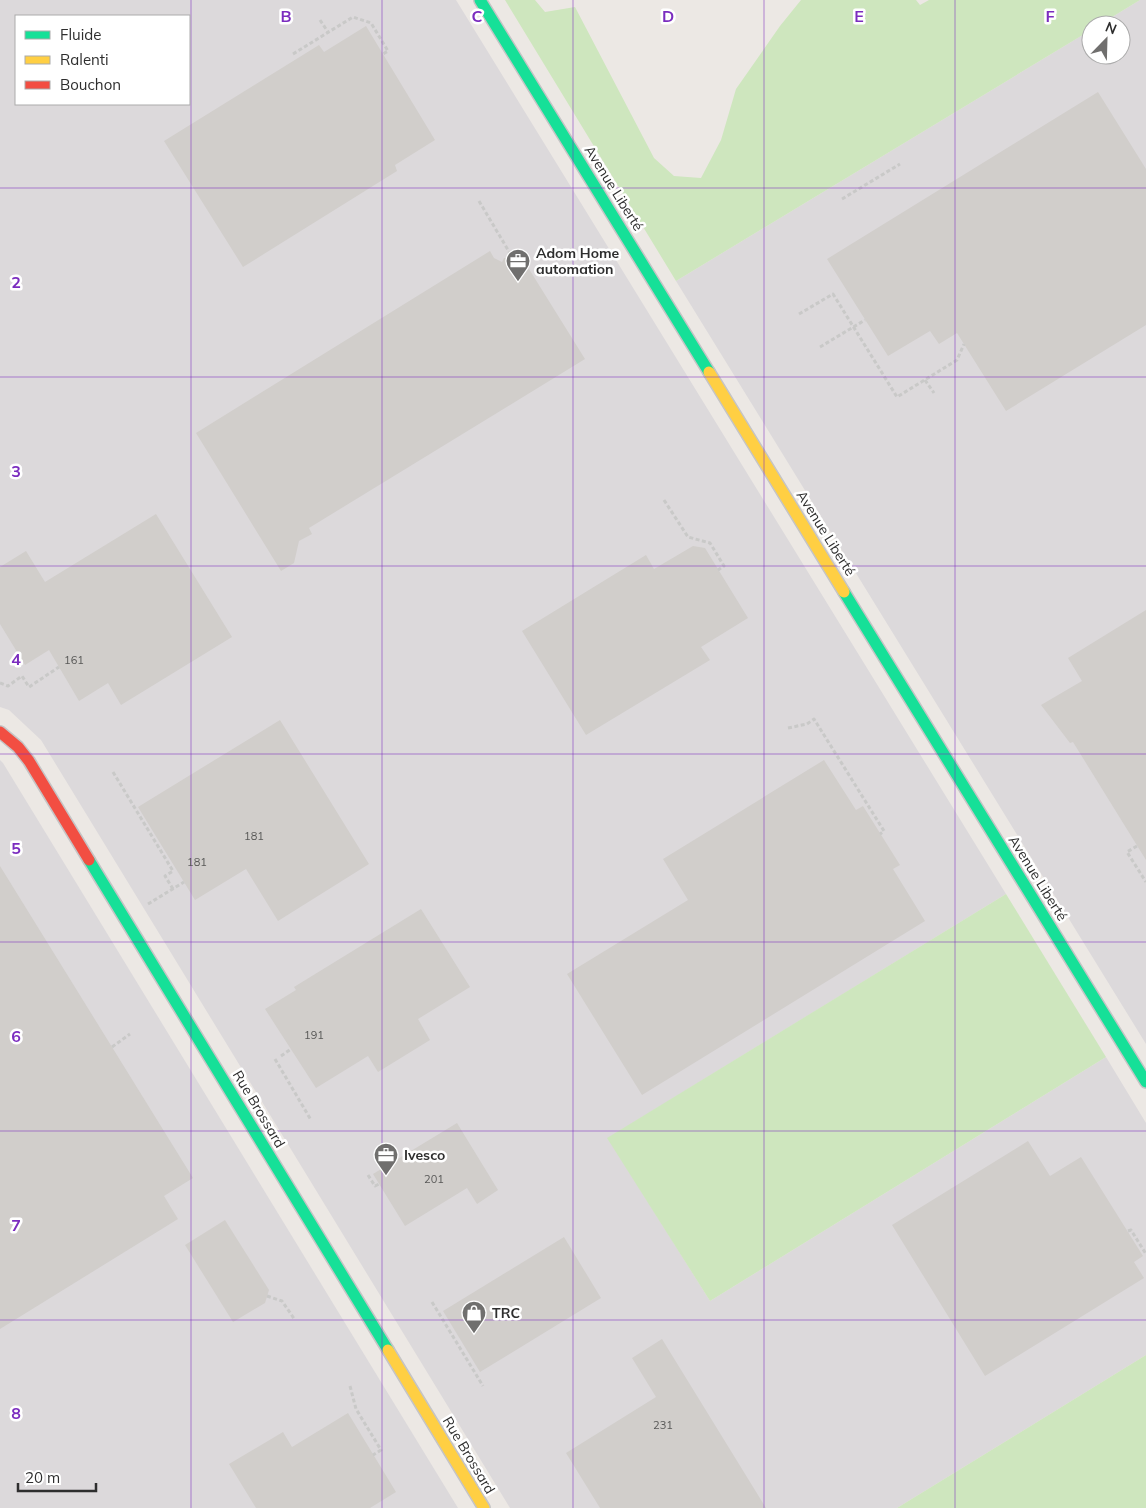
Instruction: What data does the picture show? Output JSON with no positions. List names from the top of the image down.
{
  "streets": {
    "street": ["Avenue Liberté", "Rue Brossard"]
  },
  "places": {
    "office": ["Adom Home automation", "Ivesco"],
    "shop": ["TRC"]
  },
  "house_numbers": [
    "161",
    "181",
    "181",
    "191",
    "201",
    "231"
  ],
  "legend": ["Fluide", "Ralenti", "Bouchon"],
  "scale_bar": "20 m",
  "north": "top right",
  "grid": {
    "columns": [
      "B",
      "C",
      "D",
      "E",
      "F"
    ],
    "rows": [
      "2",
      "3",
      "4",
      "5",
      "6",
      "7",
      "8"
    ]
  }
}
